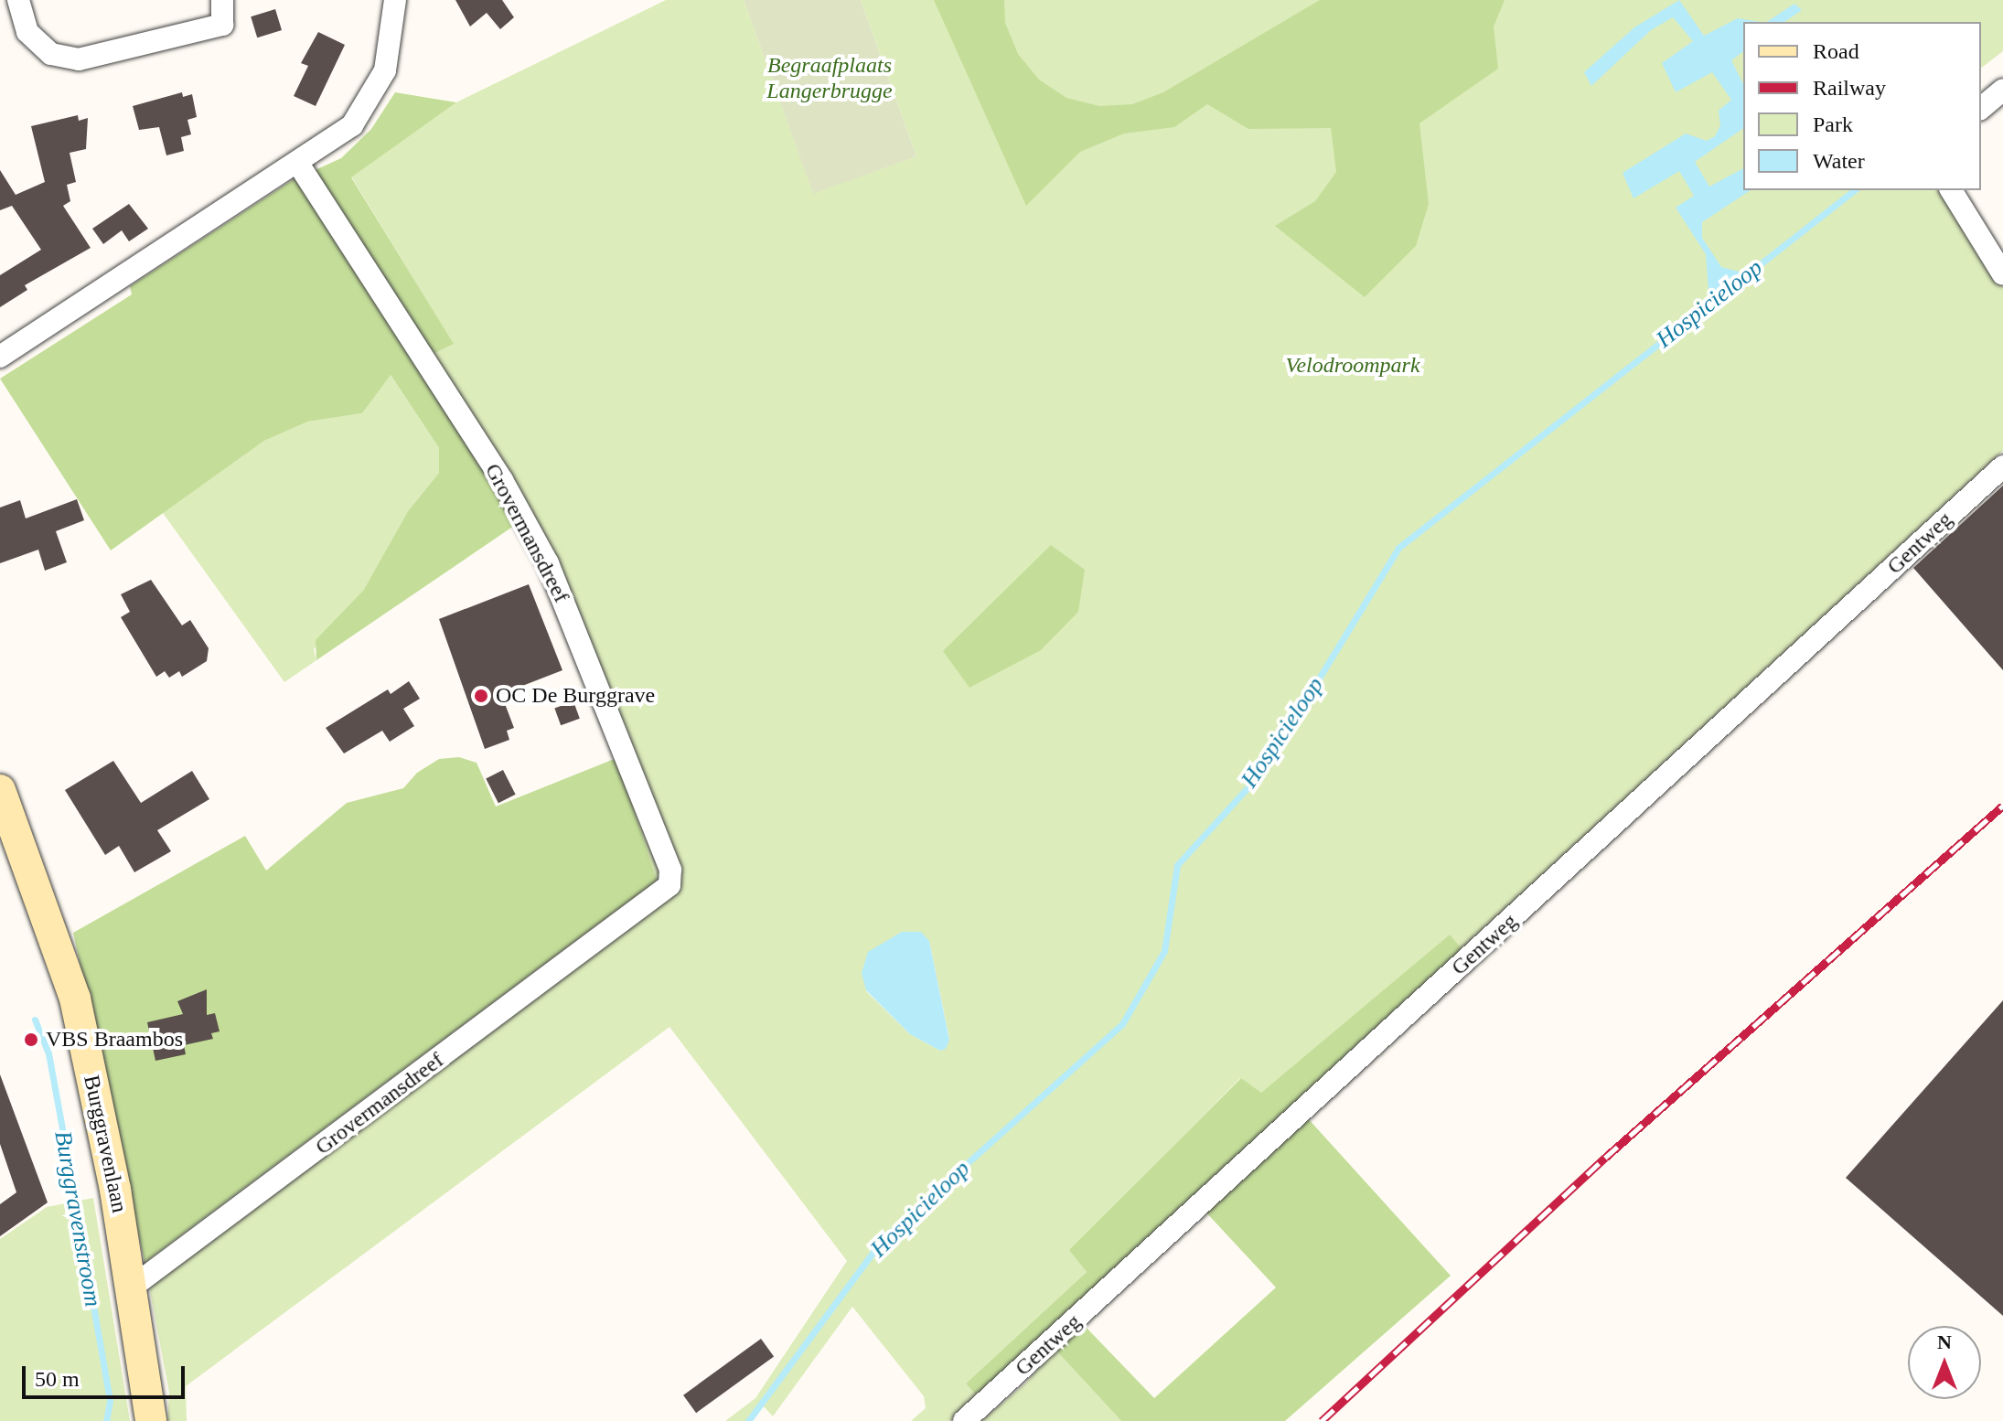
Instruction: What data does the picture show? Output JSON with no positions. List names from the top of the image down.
{
  "streets": {
    "main road": ["Burggravenlaan"],
    "street": ["Grovermansdreef", "Gentweg"]
  },
  "crossings": [
    ["Grovermansdreef", "Burggravenlaan"]
  ],
  "water": ["Hospicieloop", "Burggravenstroom"],
  "parks": ["Begraafplaats Langerbrugge", "Velodroompark"],
  "places": ["OC De Burggrave", "VBS Braambos"],
  "legend": [
    "Road",
    "Railway",
    "Park",
    "Water"
  ],
  "scale_bar": "50 m",
  "north": "top"
}
